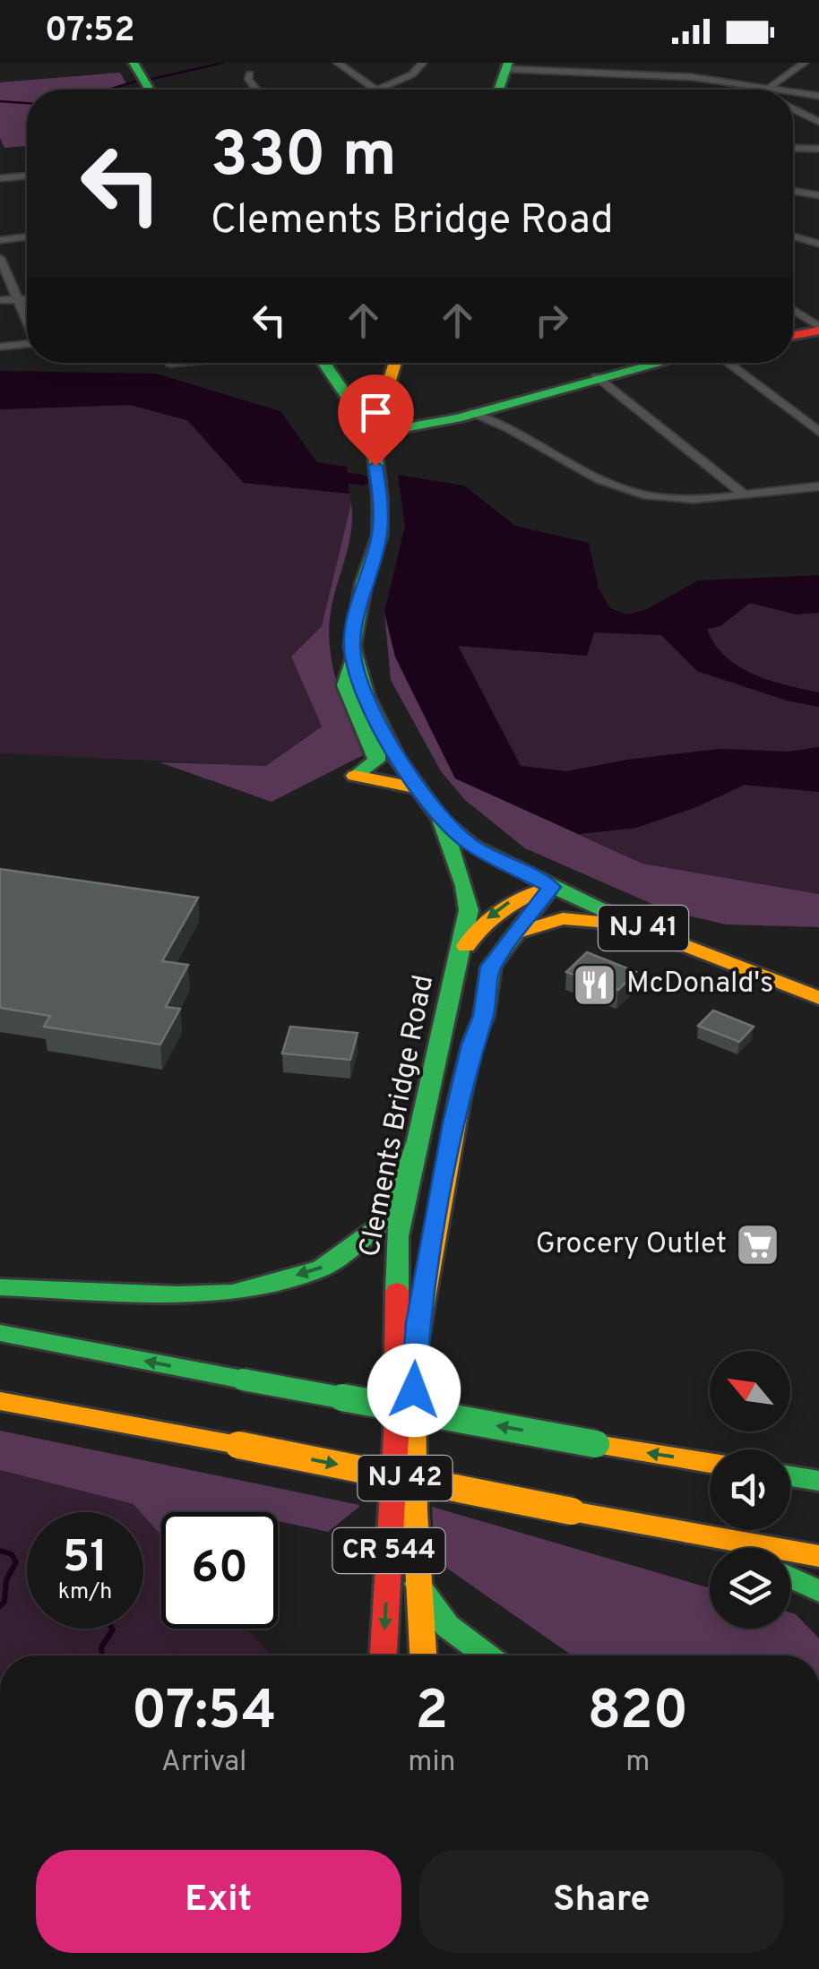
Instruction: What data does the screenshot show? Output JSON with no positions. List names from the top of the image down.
{
  "streets": {
    "main road": [
      "NJ 41",
      "Clements Bridge Road",
      "NJ 42",
      "CR 544"
    ]
  },
  "crossings": [
    ["NJ 41", "Clements Bridge Road"]
  ],
  "places": {
    "restaurant": ["McDonald's"],
    "supermarket": ["Grocery Outlet"]
  },
  "north": "top left",
  "page": {
    "status": "07:52",
    "turn": ["330 m", "Clements Bridge Road"],
    "speed": "51 km/h",
    "limit": "60",
    "eta": [
      "07:54",
      "Arrival",
      "2",
      "min",
      "820",
      "m"
    ],
    "buttons": ["Exit", "Share"]
  }
}
